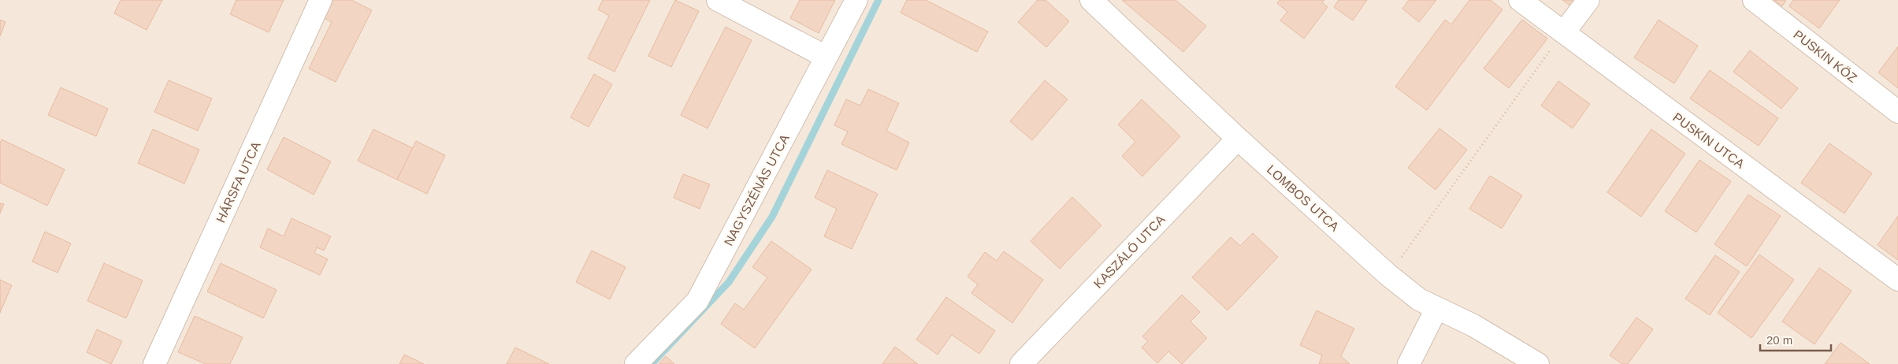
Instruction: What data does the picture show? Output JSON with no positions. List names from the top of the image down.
{
  "streets": {
    "street": [
      "PUSKIN KÖZ",
      "PUSKIN UTCA",
      "HÁRSFA UTCA",
      "NAGYSZÉNÁS UTCA",
      "LOMBOS UTCA",
      "KASZÁLÓ UTCA"
    ]
  },
  "crossings": [
    ["LOMBOS UTCA", "KASZÁLÓ UTCA"]
  ],
  "scale_bar": "20 m"
}
